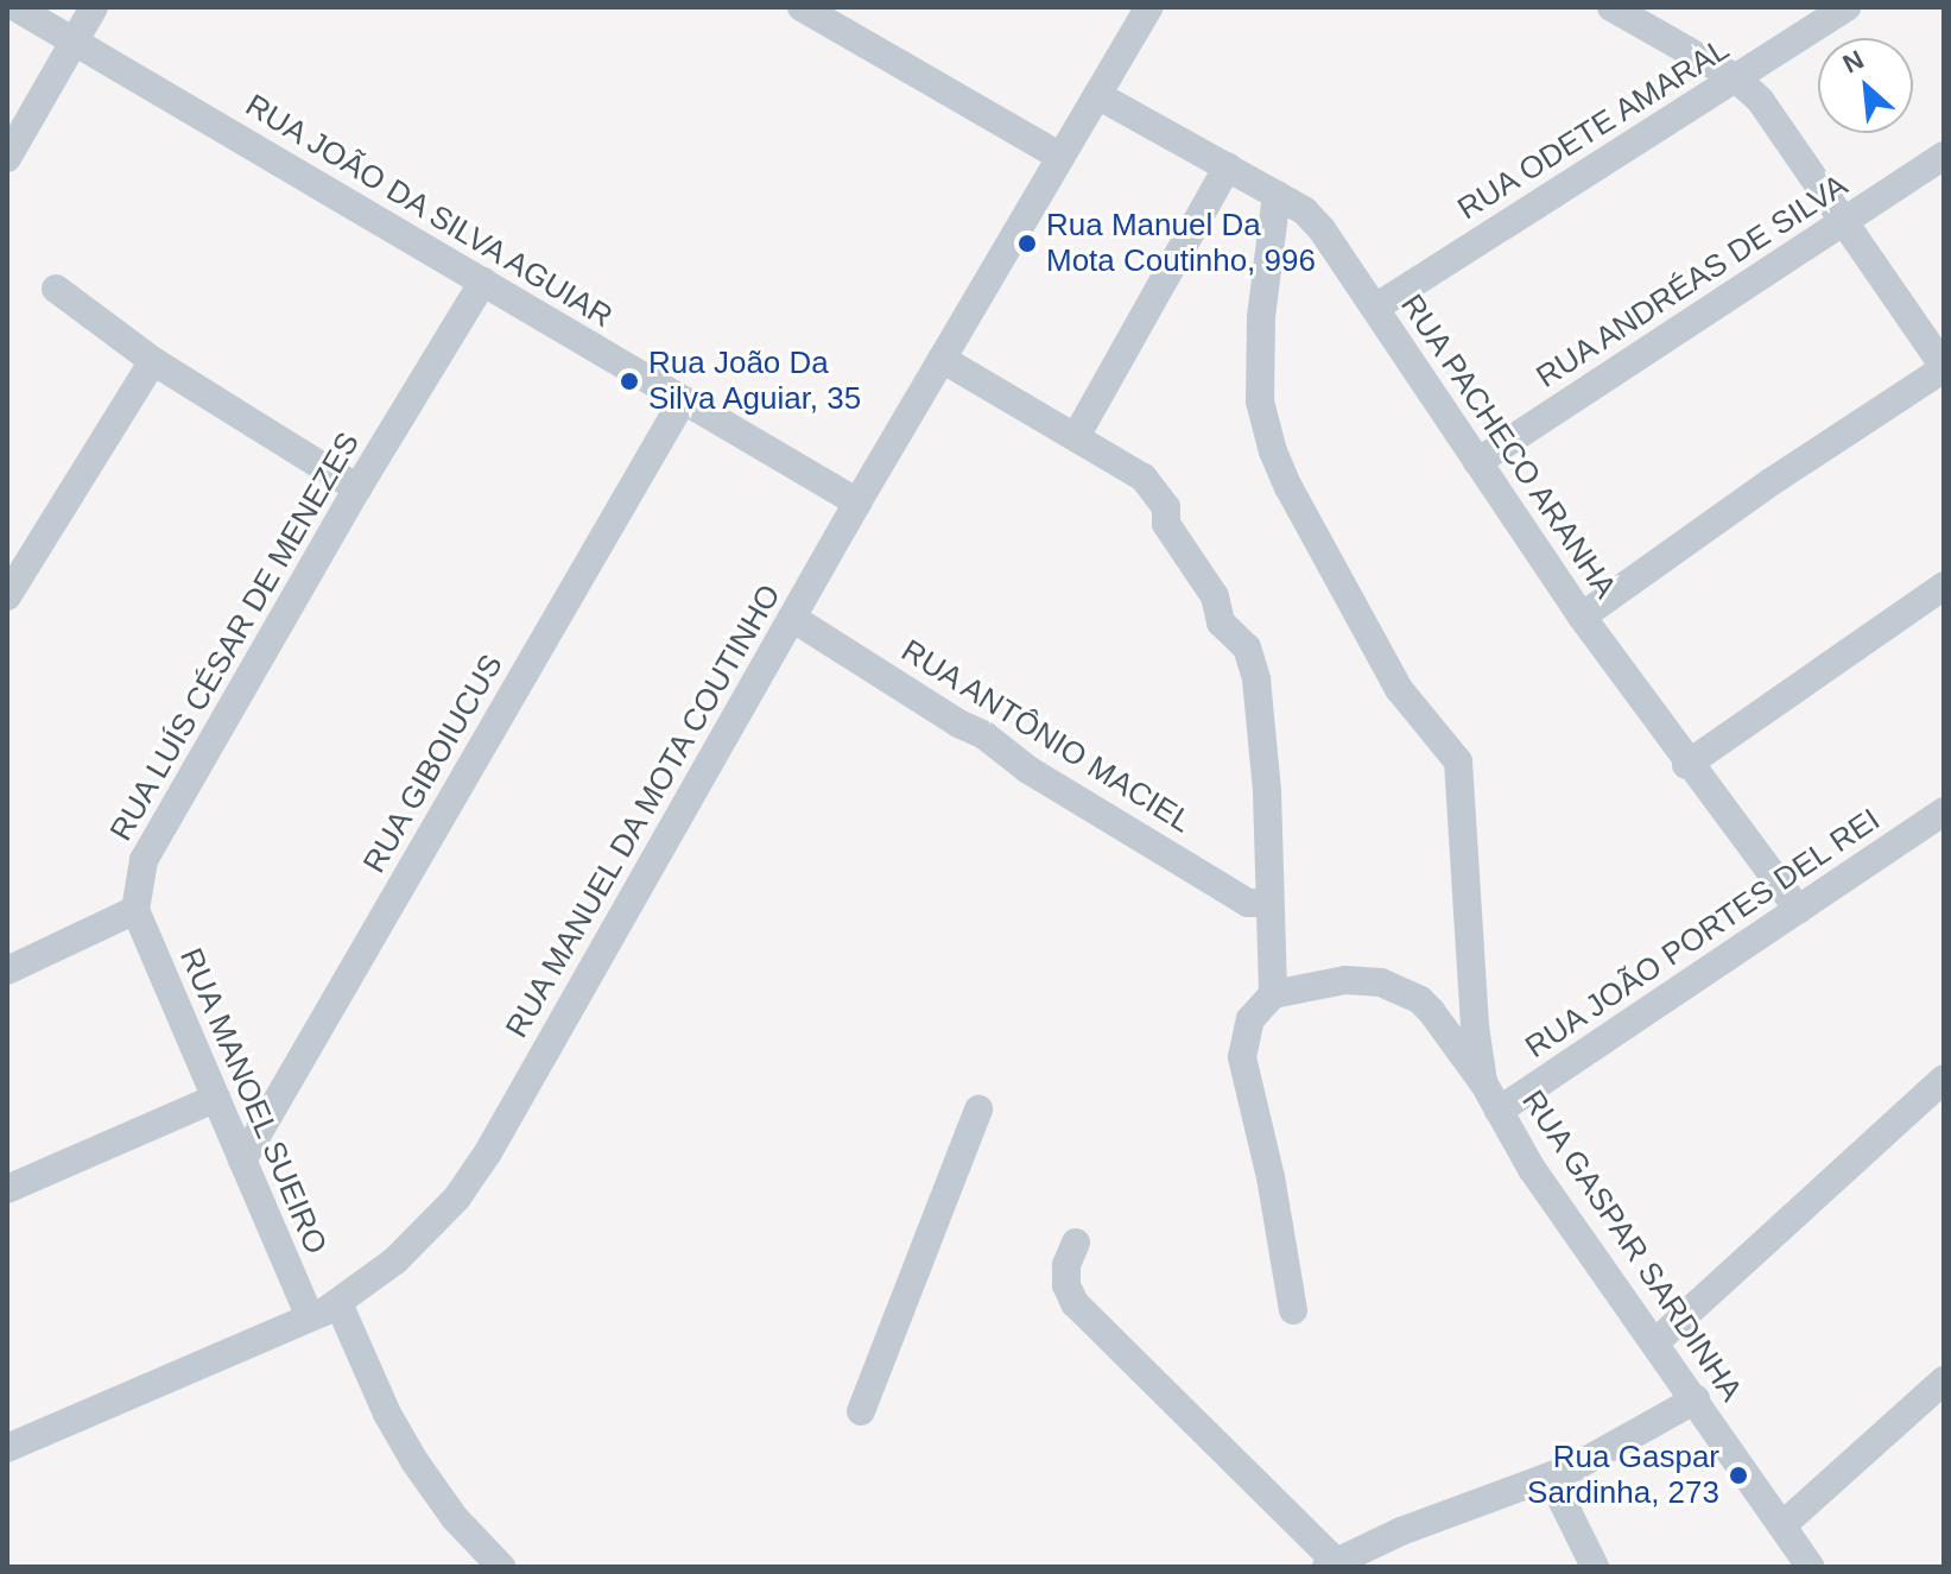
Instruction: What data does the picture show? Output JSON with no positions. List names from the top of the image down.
{
  "streets": {
    "street": [
      "RUA ODETE AMARAL",
      "RUA JOÃO DA SILVA AGUIAR",
      "RUA ANDRÉAS DE SILVA",
      "RUA PACHECO ARANHA",
      "RUA LUÍS CÉSAR DE MENEZES",
      "RUA ANTÔNIO MACIEL",
      "RUA GIBOIUCUS",
      "RUA MANUEL DA MOTA COUTINHO",
      "RUA JOÃO PORTES DEL REI",
      "RUA MANOEL SUEIRO",
      "RUA GASPAR SARDINHA"
    ]
  },
  "crossings": [
    ["RUA ODETE AMARAL", "RUA PACHECO ARANHA"],
    ["RUA JOÃO DA SILVA AGUIAR", "RUA LUÍS CÉSAR DE MENEZES"],
    ["RUA JOÃO DA SILVA AGUIAR", "RUA GIBOIUCUS"],
    ["RUA JOÃO DA SILVA AGUIAR", "RUA MANUEL DA MOTA COUTINHO"],
    ["RUA ANDRÉAS DE SILVA", "RUA PACHECO ARANHA"],
    ["RUA PACHECO ARANHA", "RUA MANUEL DA MOTA COUTINHO"],
    ["RUA PACHECO ARANHA", "RUA JOÃO PORTES DEL REI"],
    ["RUA PACHECO ARANHA", "RUA GASPAR SARDINHA"],
    ["RUA LUÍS CÉSAR DE MENEZES", "RUA MANOEL SUEIRO"],
    ["RUA ANTÔNIO MACIEL", "RUA MANUEL DA MOTA COUTINHO"],
    ["RUA GIBOIUCUS", "RUA MANOEL SUEIRO"],
    ["RUA MANUEL DA MOTA COUTINHO", "RUA MANOEL SUEIRO"],
    ["RUA JOÃO PORTES DEL REI", "RUA GASPAR SARDINHA"]
  ],
  "places": ["Rua Manuel Da Mota Coutinho, 996", "Rua João Da Silva Aguiar, 35", "Rua Gaspar Sardinha, 273"],
  "north": "top left"
}
